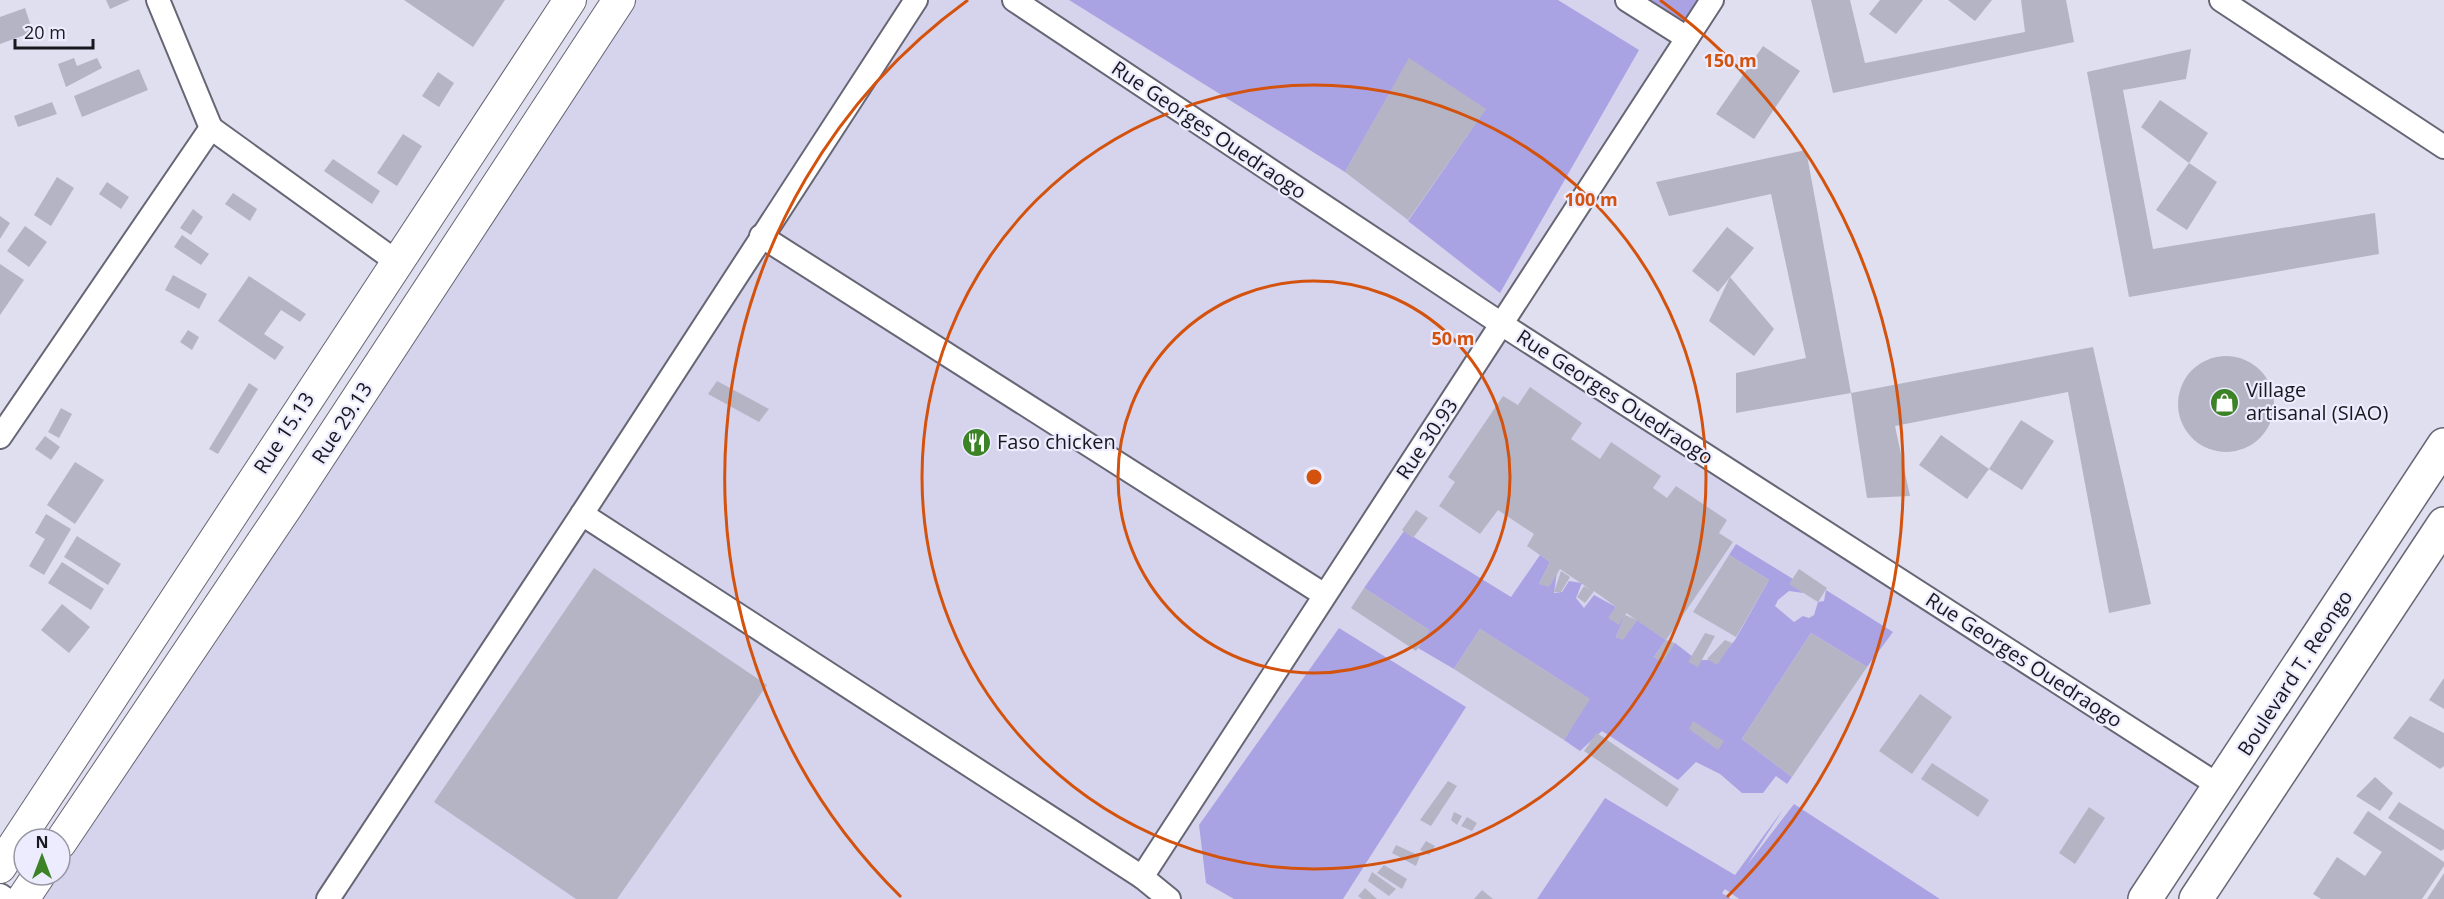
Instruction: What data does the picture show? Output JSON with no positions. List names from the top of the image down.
{
  "streets": {
    "main road": ["Rue 29.13", "Rue 15.13", "Boulevard T. Reongo"],
    "street": ["Rue Georges Ouedraogo", "Rue 30.93"]
  },
  "crossings": [
    ["Rue Georges Ouedraogo", "Rue 30.93"],
    ["Rue Georges Ouedraogo", "Boulevard T. Reongo"]
  ],
  "places": {
    "shop": ["Village artisanal (SIAO)"],
    "restaurant": ["Faso chicken"]
  },
  "scale_bar": "20 m",
  "north": "top",
  "rings": ["150 m", "100 m", "50 m"]
}
